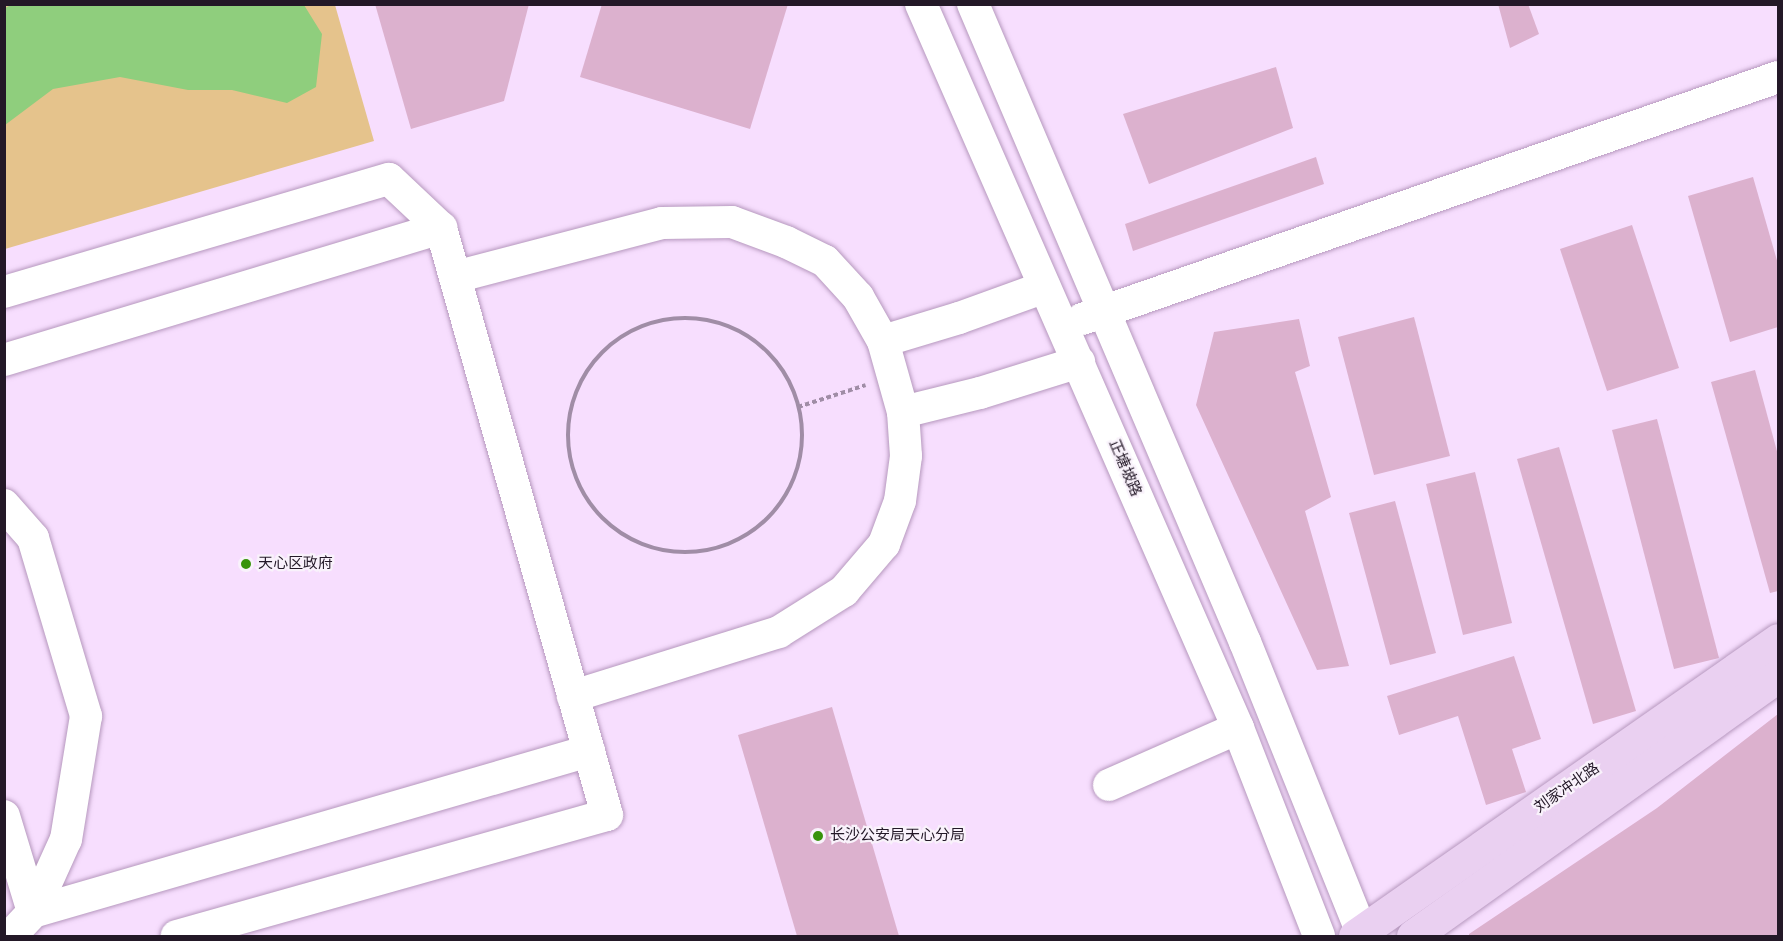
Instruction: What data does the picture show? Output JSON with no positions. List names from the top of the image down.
{
  "streets": {
    "main road": ["刘家冲北路"],
    "street": ["正塘坡路"]
  },
  "places": ["天心区政府", "长沙公安局天心分局"]
}
